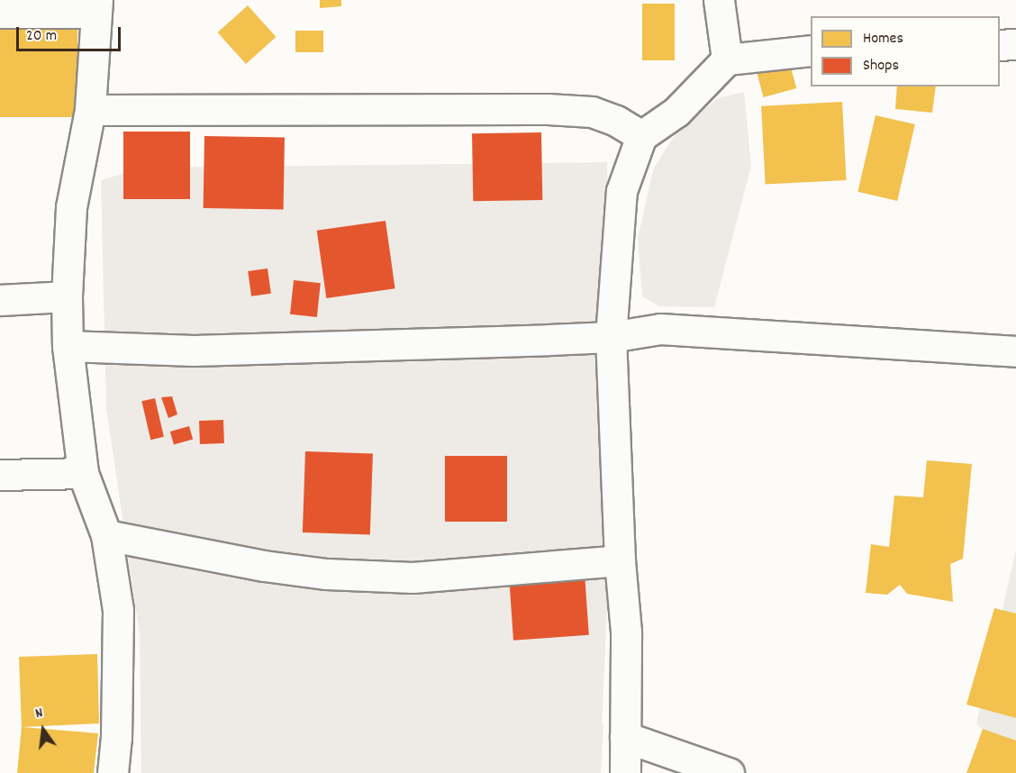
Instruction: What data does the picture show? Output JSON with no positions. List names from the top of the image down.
{
  "legend": ["Homes", "Shops"],
  "scale_bar": "20 m",
  "north": "top"
}
